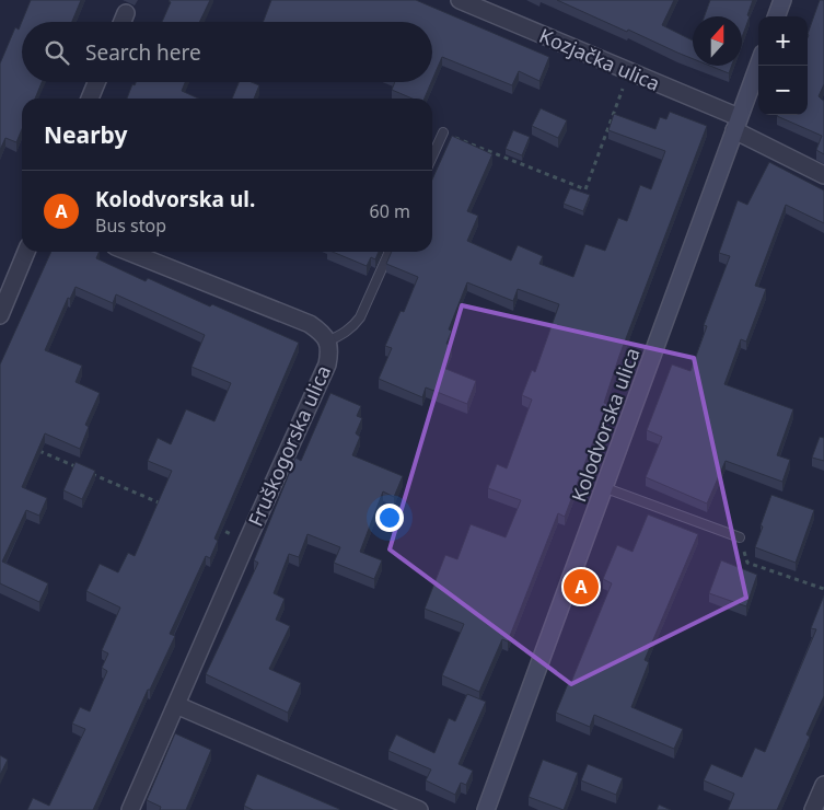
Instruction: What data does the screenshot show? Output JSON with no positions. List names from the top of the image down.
{
  "streets": {
    "street": ["Kozjačka ulica", "Kolodvorska ulica", "Fruškogorska ulica"]
  },
  "crossings": [
    ["Kozjačka ulica", "Kolodvorska ulica"]
  ],
  "north": "top",
  "page": {
    "map_buttons": ["+", "−"],
    "search": "Search here",
    "heading": "Nearby",
    "list": [
      {
        "mark": "A",
        "name": "Kolodvorska ul.",
        "note": "Bus stop",
        "value": "60 m"
      }
    ],
    "pins": "A"
  }
}
